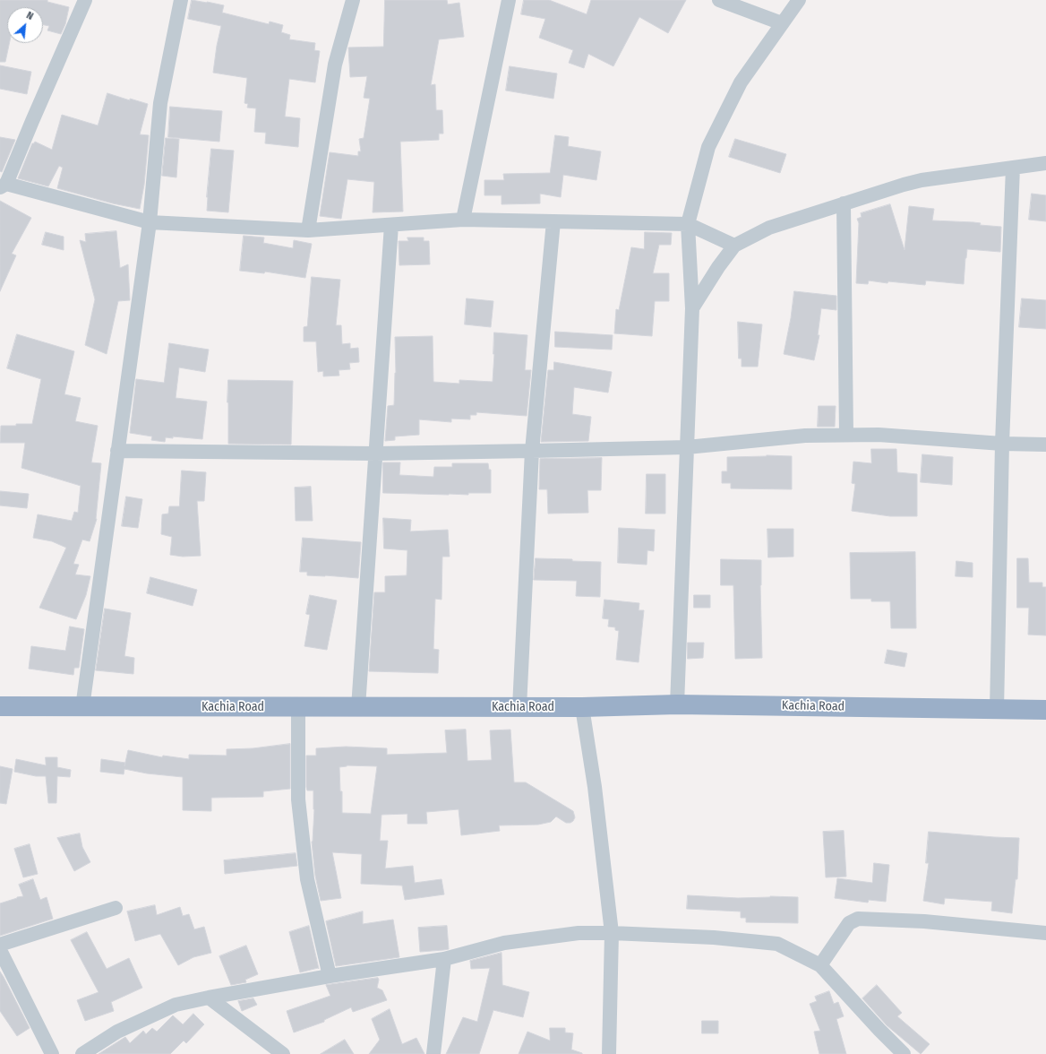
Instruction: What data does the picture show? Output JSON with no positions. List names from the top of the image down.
{
  "streets": {
    "highway": ["Kachia Road"]
  },
  "north": "top right"
}
